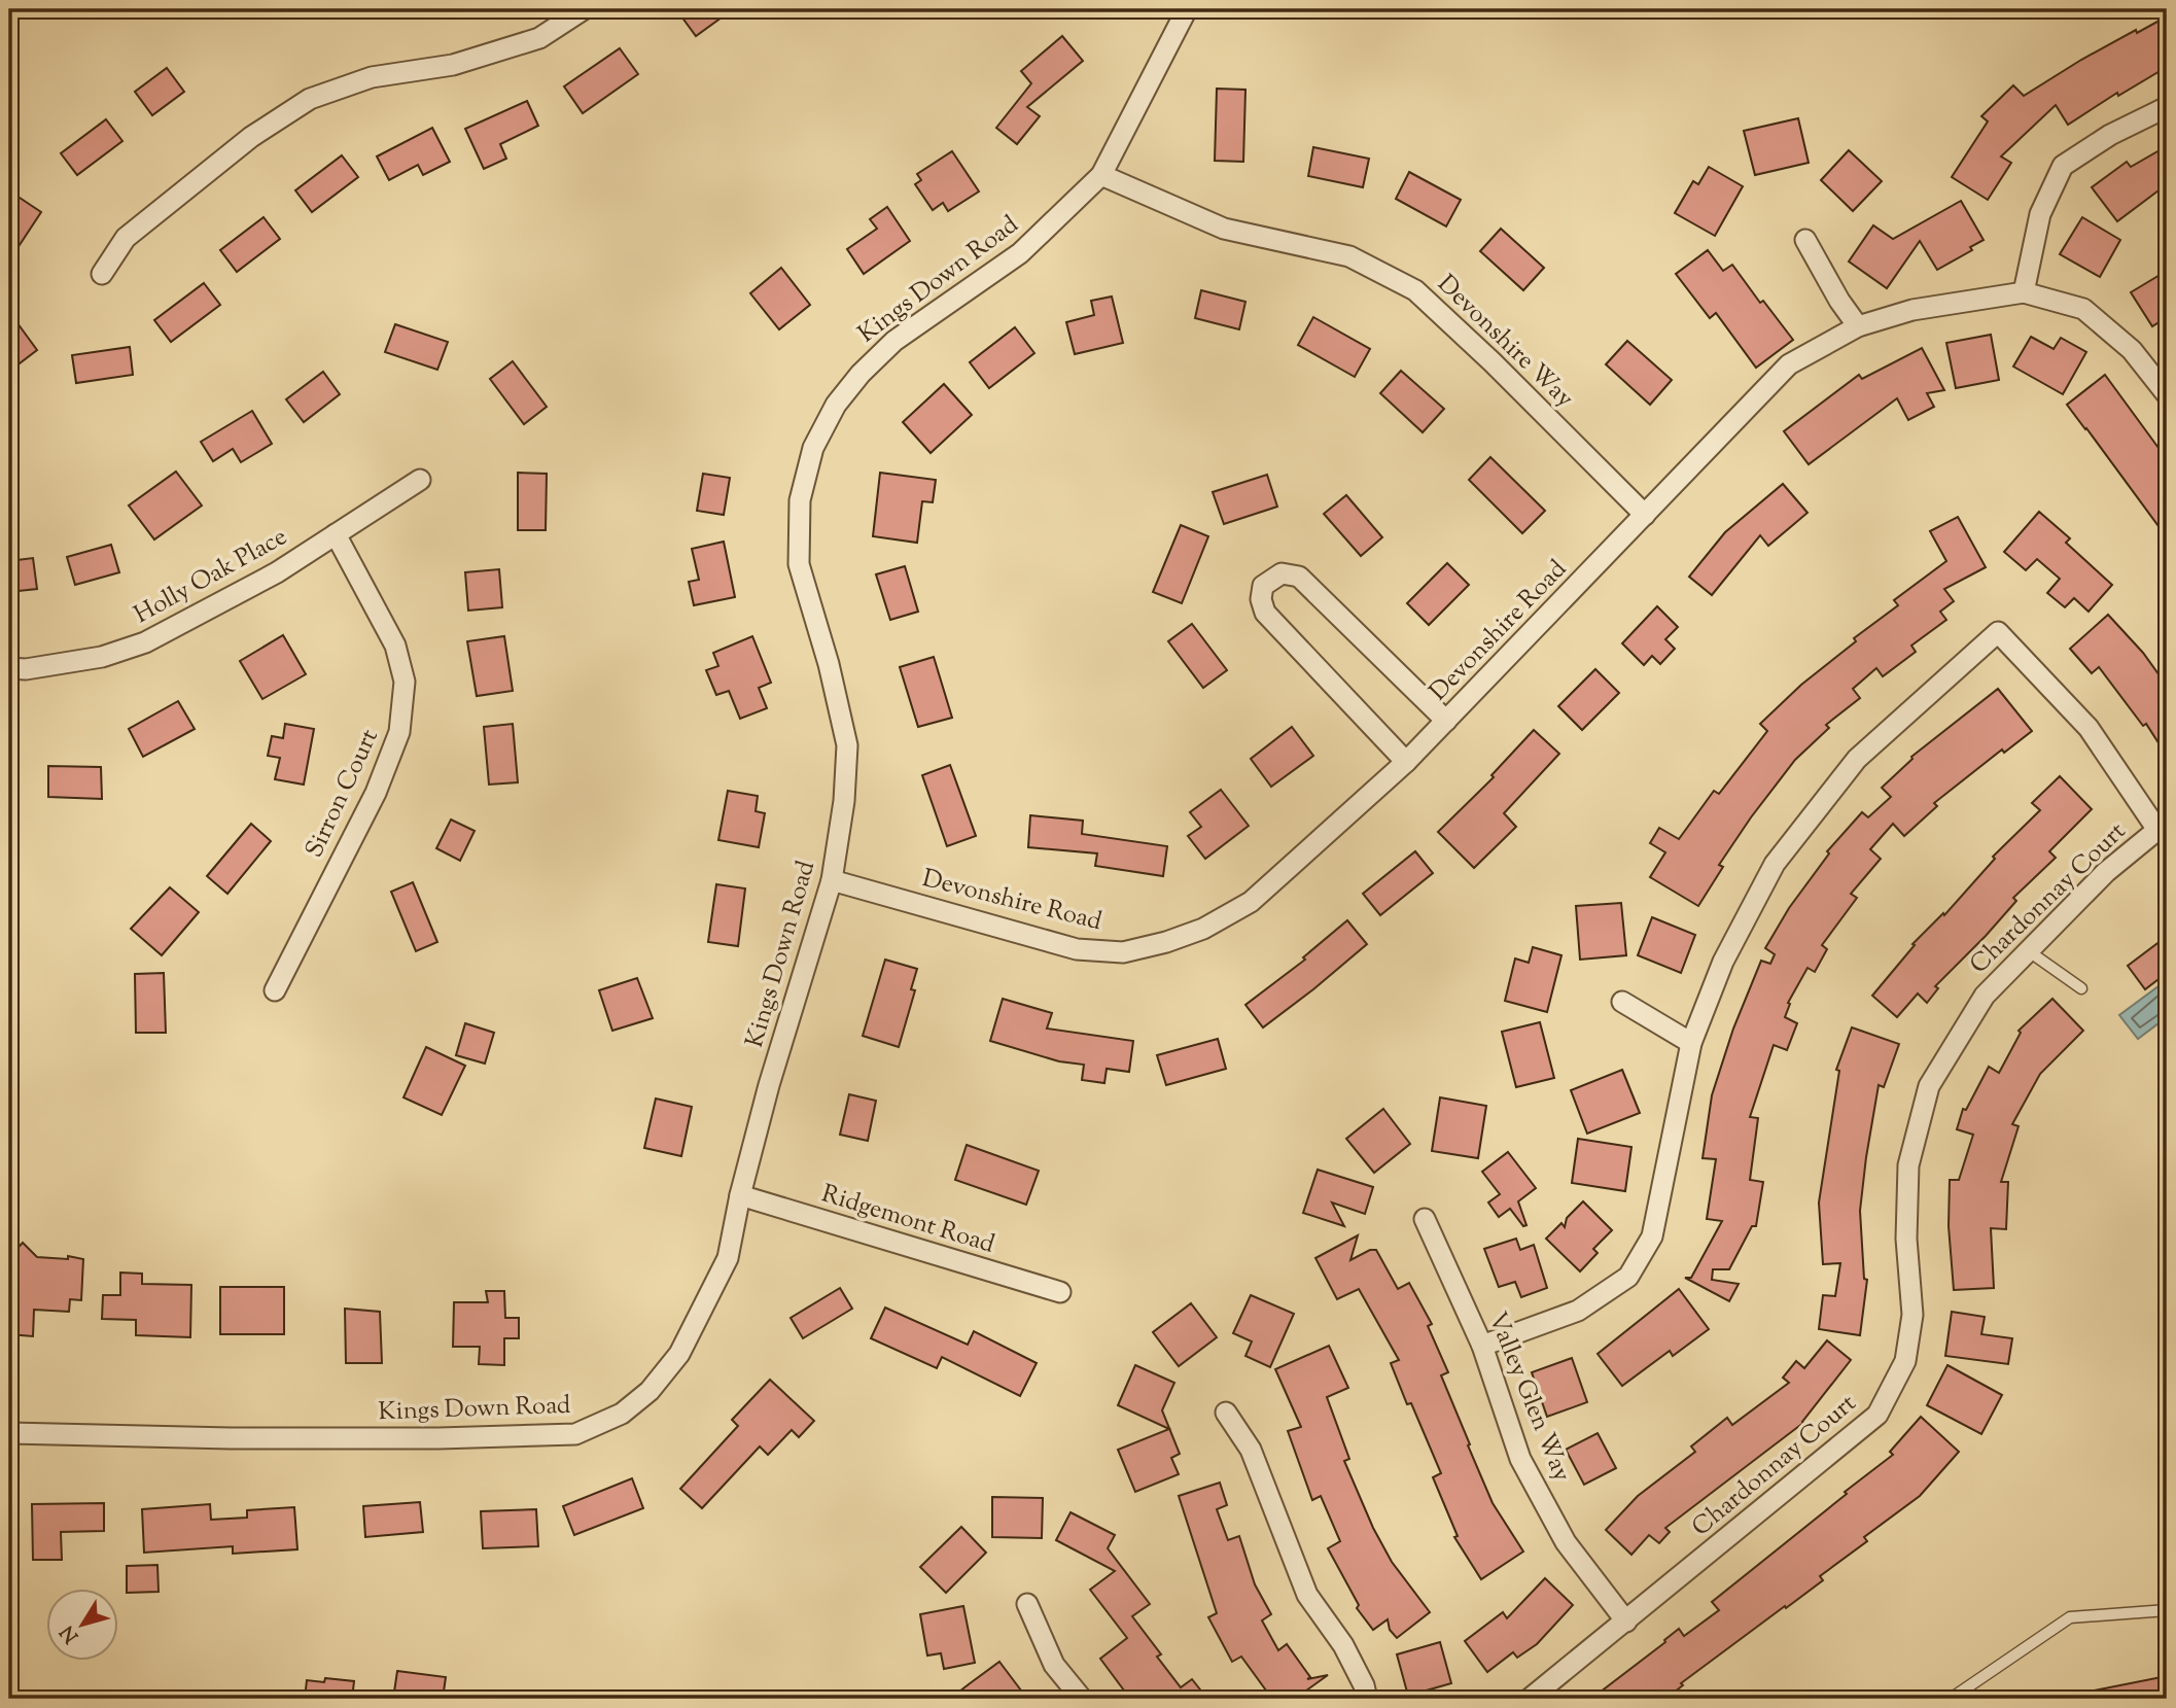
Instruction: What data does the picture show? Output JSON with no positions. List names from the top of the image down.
{
  "streets": {
    "street": [
      "Kings Down Road",
      "Devonshire Way",
      "Holly Oak Place",
      "Devonshire Road",
      "Sirron Court",
      "Chardonnay Court",
      "Ridgemont Road",
      "Valley Glen Way"
    ]
  },
  "crossings": [
    ["Kings Down Road", "Devonshire Way"],
    ["Kings Down Road", "Devonshire Road"],
    ["Kings Down Road", "Ridgemont Road"],
    ["Devonshire Way", "Devonshire Road"],
    ["Holly Oak Place", "Sirron Court"],
    ["Chardonnay Court", "Valley Glen Way"]
  ],
  "north": "bottom left"
}
